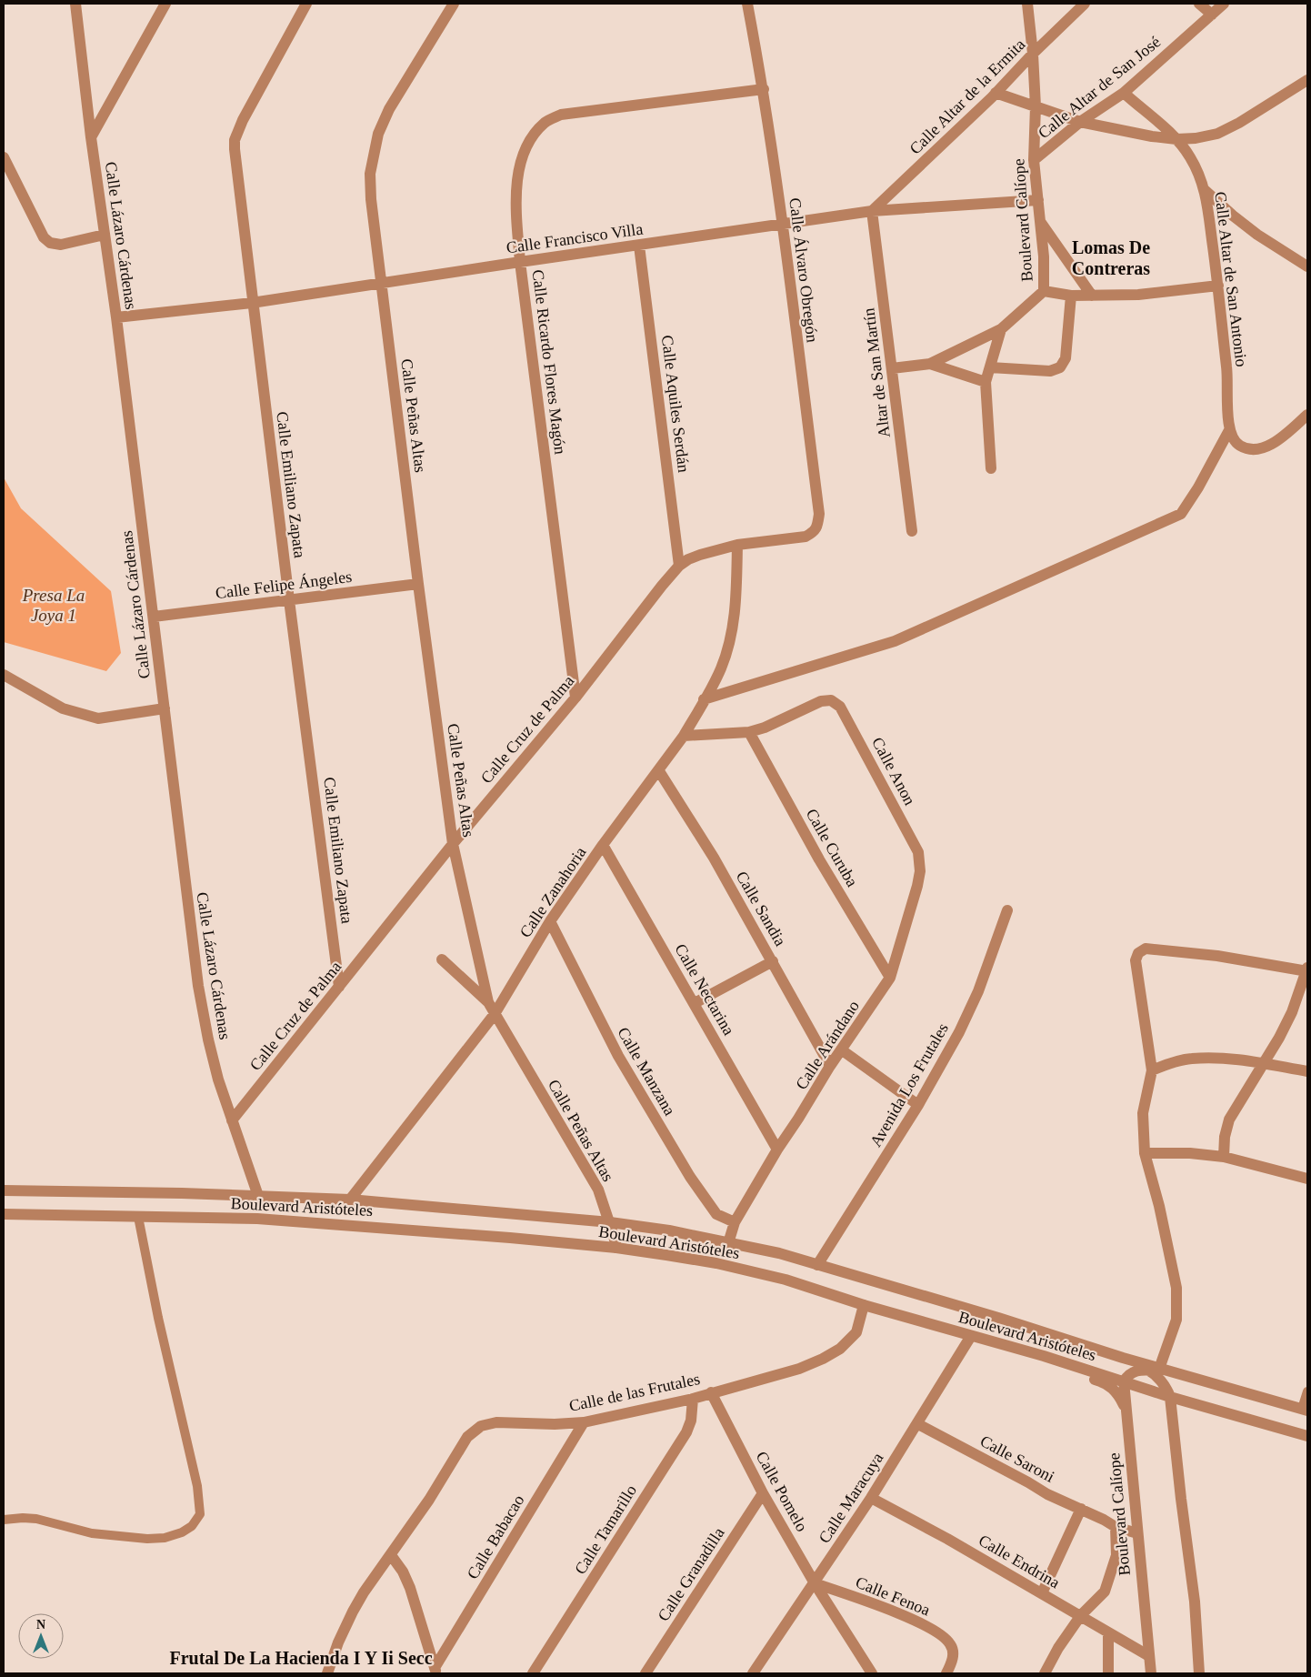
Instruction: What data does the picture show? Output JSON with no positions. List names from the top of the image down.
{
  "streets": {
    "street": [
      "Calle Altar de San José",
      "Calle Altar de la Ermita",
      "Boulevard Calíope",
      "Calle Lázaro Cárdenas",
      "Calle Francisco Villa",
      "Calle Álvaro Obregón",
      "Calle Altar de San Antonio",
      "Calle Ricardo Flores Magón",
      "Altar de San Martín",
      "Calle Aquiles Serdán",
      "Calle Peñas Altas",
      "Calle Emiliano Zapata",
      "Calle Felipe Ángeles",
      "Calle Cruz de Palma",
      "Calle Anon",
      "Calle Curuba",
      "Calle Zanahoria",
      "Calle Sandia",
      "Calle Nectarina",
      "Calle Arándano",
      "Calle Manzana",
      "Avenida Los Frutales",
      "Boulevard Aristóteles",
      "Calle de las Frutales",
      "Calle Saroni",
      "Calle Pomelo",
      "Calle Maracuya",
      "Calle Tamarillo",
      "Calle Babacao",
      "Calle Endrina",
      "Calle Granadilla",
      "Calle Fenoa"
    ]
  },
  "crossings": [
    ["Calle Altar de San José", "Boulevard Calíope"],
    ["Calle Altar de San José", "Calle Altar de San Antonio"],
    ["Calle Altar de la Ermita", "Boulevard Calíope"],
    ["Calle Altar de la Ermita", "Calle Francisco Villa"],
    ["Calle Altar de la Ermita", "Altar de San Martín"],
    ["Boulevard Calíope", "Calle Francisco Villa"],
    ["Boulevard Calíope", "Boulevard Aristóteles"],
    ["Boulevard Calíope", "Calle Saroni"],
    ["Boulevard Calíope", "Calle Endrina"],
    ["Calle Lázaro Cárdenas", "Calle Francisco Villa"],
    ["Calle Lázaro Cárdenas", "Calle Felipe Ángeles"],
    ["Calle Lázaro Cárdenas", "Calle Cruz de Palma"],
    ["Calle Lázaro Cárdenas", "Boulevard Aristóteles"],
    ["Calle Francisco Villa", "Calle Álvaro Obregón"],
    ["Calle Francisco Villa", "Calle Ricardo Flores Magón"],
    ["Calle Francisco Villa", "Altar de San Martín"],
    ["Calle Francisco Villa", "Calle Aquiles Serdán"],
    ["Calle Francisco Villa", "Calle Peñas Altas"],
    ["Calle Francisco Villa", "Calle Emiliano Zapata"],
    ["Calle Álvaro Obregón", "Calle Ricardo Flores Magón"],
    ["Calle Álvaro Obregón", "Calle Cruz de Palma"],
    ["Calle Ricardo Flores Magón", "Calle Cruz de Palma"],
    ["Calle Aquiles Serdán", "Calle Cruz de Palma"],
    ["Calle Peñas Altas", "Calle Felipe Ángeles"],
    ["Calle Peñas Altas", "Calle Cruz de Palma"],
    ["Calle Peñas Altas", "Calle Zanahoria"],
    ["Calle Peñas Altas", "Boulevard Aristóteles"],
    ["Calle Emiliano Zapata", "Calle Felipe Ángeles"],
    ["Calle Emiliano Zapata", "Calle Cruz de Palma"],
    ["Calle Cruz de Palma", "Calle Zanahoria"],
    ["Calle Anon", "Calle Curuba"],
    ["Calle Anon", "Calle Arándano"],
    ["Calle Curuba", "Calle Arándano"],
    ["Calle Zanahoria", "Calle Sandia"],
    ["Calle Zanahoria", "Calle Nectarina"],
    ["Calle Zanahoria", "Calle Manzana"],
    ["Calle Zanahoria", "Boulevard Aristóteles"],
    ["Calle Sandia", "Calle Arándano"],
    ["Calle Nectarina", "Calle Arándano"],
    ["Calle Arándano", "Calle Manzana"],
    ["Calle Arándano", "Boulevard Aristóteles"],
    ["Avenida Los Frutales", "Boulevard Aristóteles"],
    ["Boulevard Aristóteles", "Calle de las Frutales"],
    ["Boulevard Aristóteles", "Calle Maracuya"],
    ["Calle de las Frutales", "Calle Pomelo"],
    ["Calle de las Frutales", "Calle Tamarillo"],
    ["Calle de las Frutales", "Calle Babacao"],
    ["Calle Saroni", "Calle Maracuya"],
    ["Calle Pomelo", "Calle Maracuya"],
    ["Calle Pomelo", "Calle Granadilla"],
    ["Calle Pomelo", "Calle Fenoa"],
    ["Calle Maracuya", "Calle Endrina"],
    ["Calle Maracuya", "Calle Fenoa"]
  ],
  "districts": ["Lomas De Contreras", "Frutal De La Hacienda I Y Ii Secc"],
  "water": ["Presa La Joya 1"],
  "north": "top"
}
